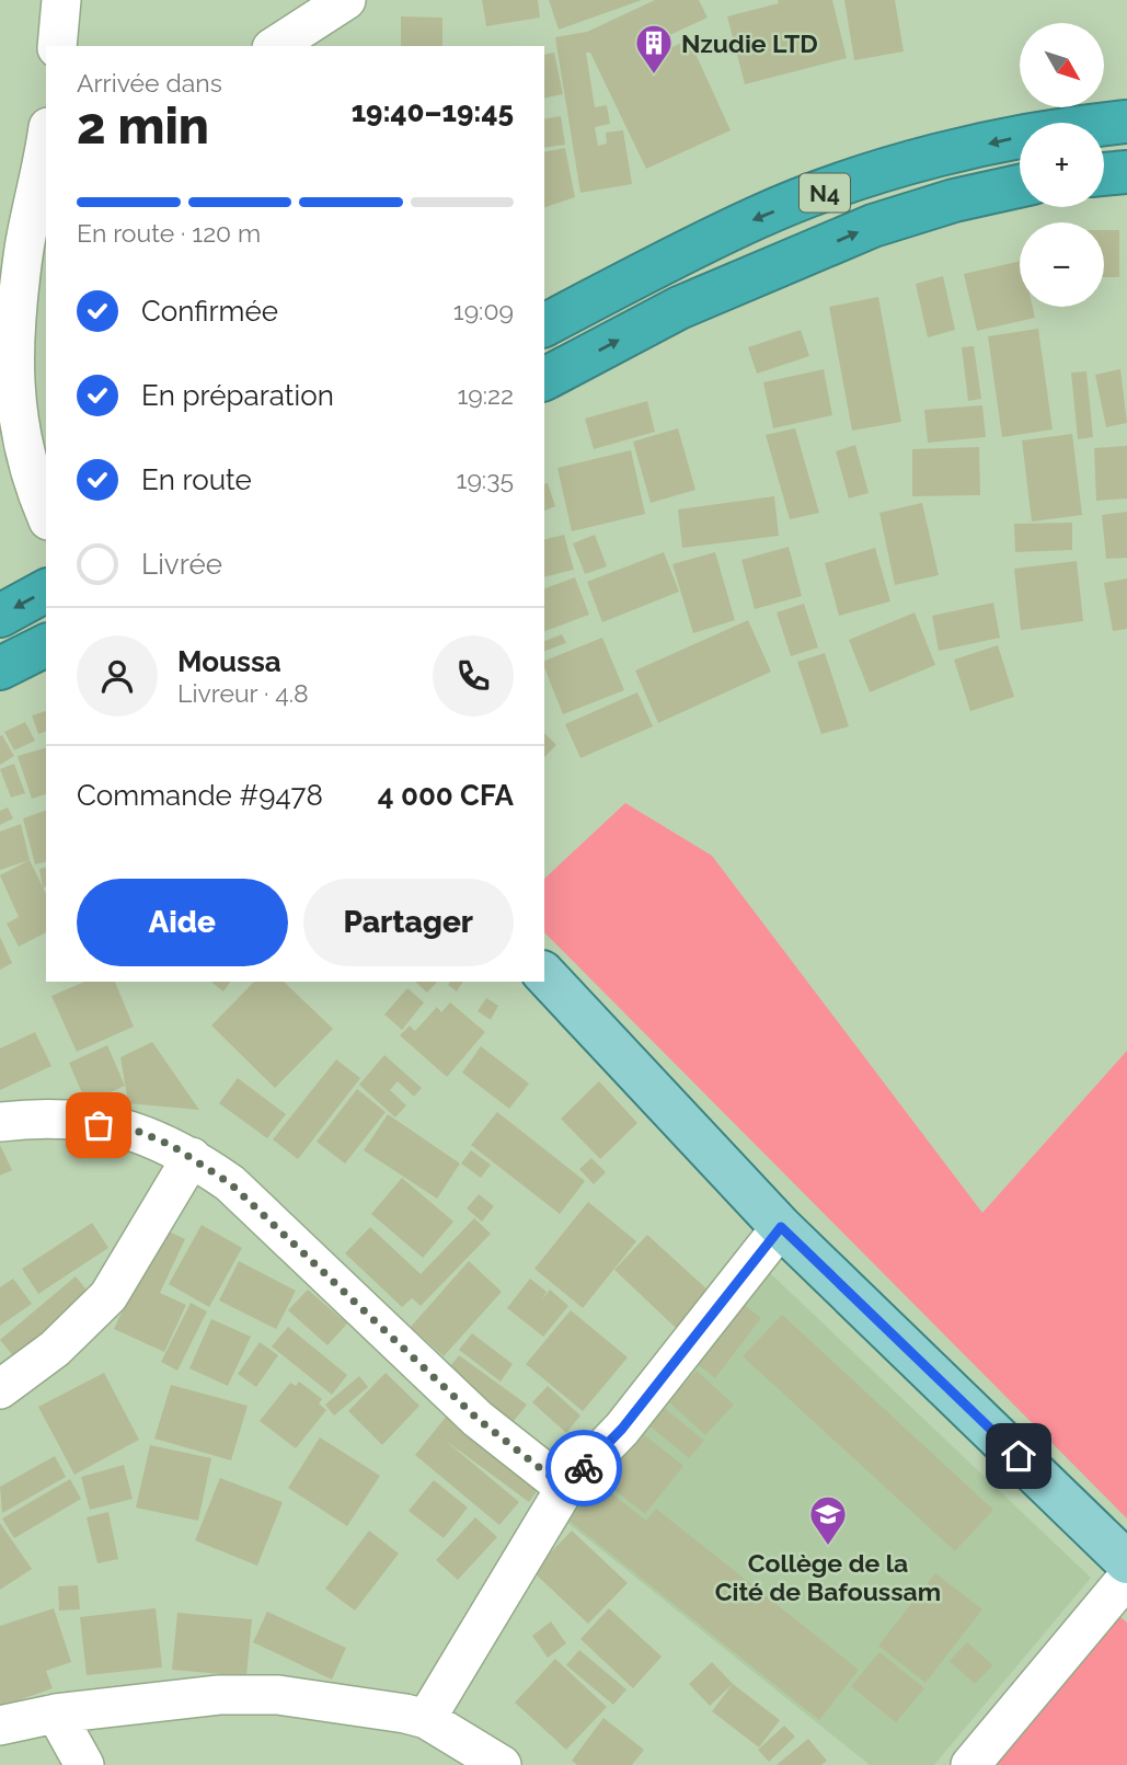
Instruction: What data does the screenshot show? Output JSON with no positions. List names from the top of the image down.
{
  "streets": {
    "highway": ["N4"]
  },
  "places": {
    "building": ["Nzudie LTD"],
    "school or university": ["Collège de la Cité de Bafoussam"]
  },
  "north": "bottom right",
  "page": {
    "map_buttons": ["+", "−"],
    "heading": ["2 min", "Arrivée dans", "19:40–19:45"],
    "panel": [
      "Moussa",
      "Livreur · 4.8",
      "Commande #9478",
      "4 000 CFA"
    ],
    "bar": "En route · 120 m",
    "list": [
      ["Confirmée", "19:09"],
      ["En préparation", "19:22"],
      ["En route", "19:35"],
      "Livrée"
    ],
    "buttons": ["Aide", "Partager"]
  }
}
